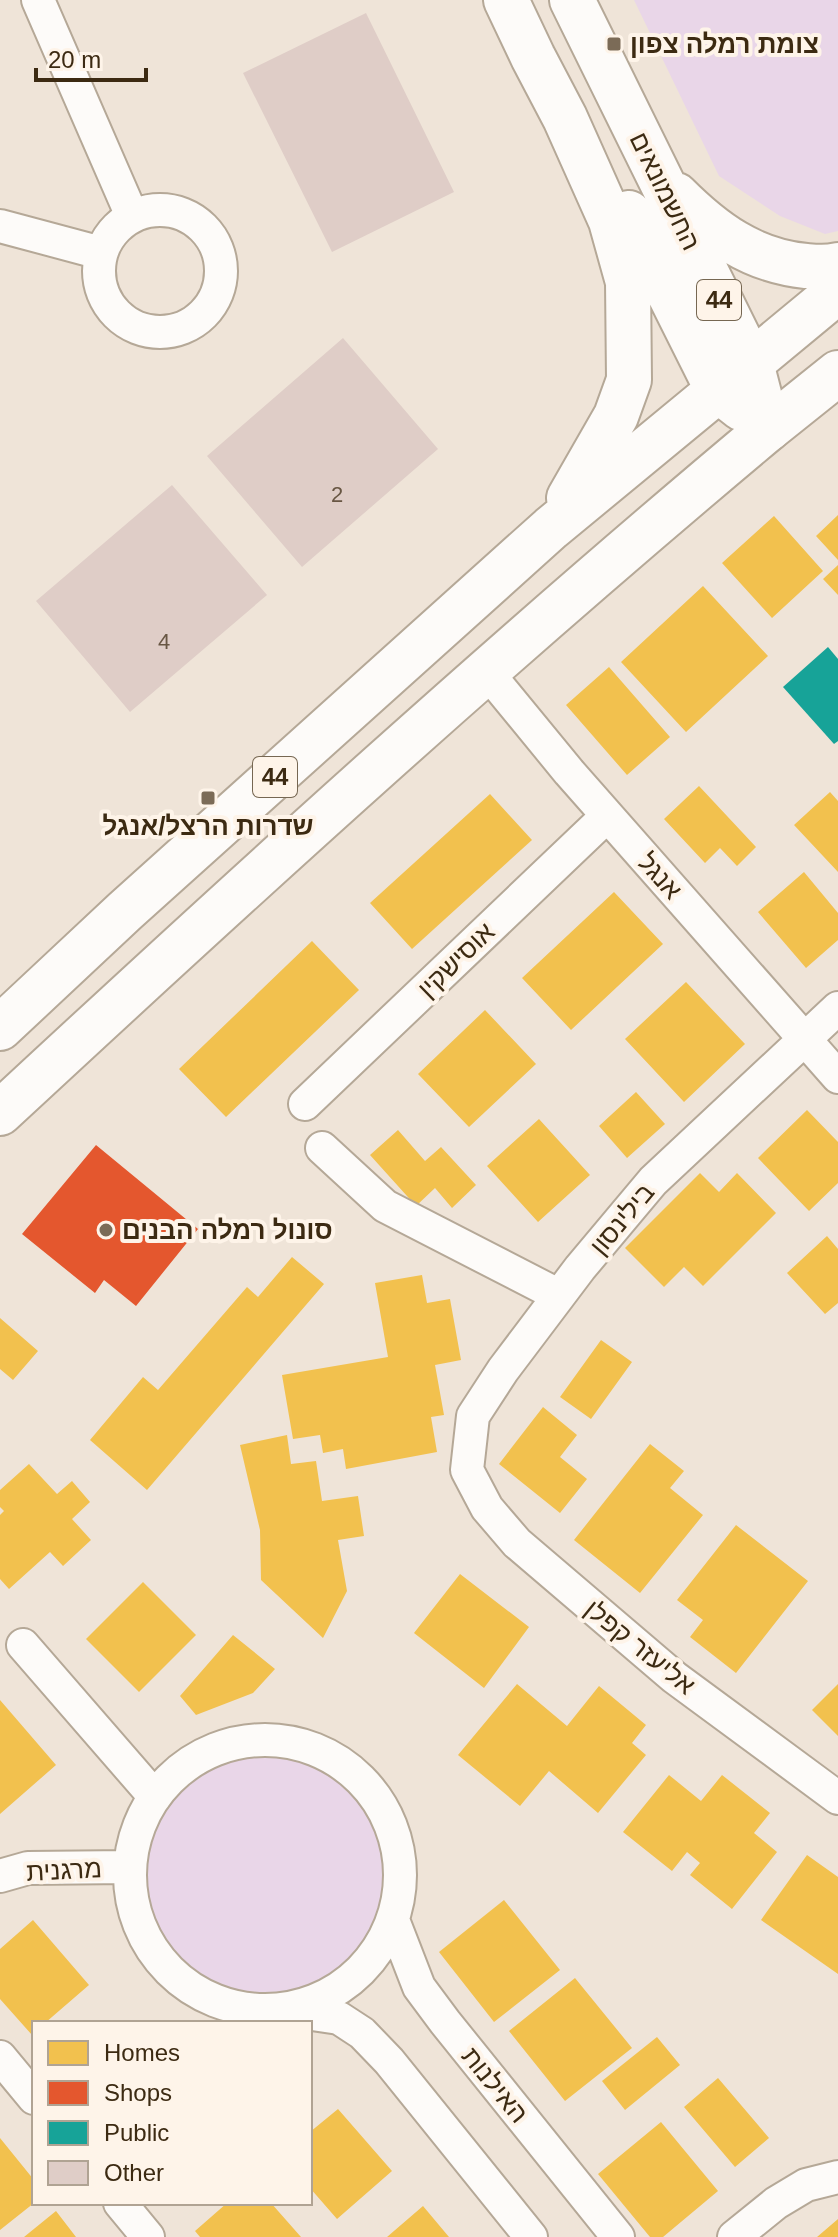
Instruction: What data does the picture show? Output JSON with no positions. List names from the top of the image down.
{
  "streets": {
    "main road": ["החשמונאים", "44"],
    "street": [
      "אנגל",
      "אוסישקין",
      "בילינסון",
      "אליעזר קפלן",
      "מרגנית",
      "האילנות"
    ]
  },
  "crossings": [
    ["החשמונאים", "44"],
    ["44", "אנגל"],
    ["אנגל", "אוסישקין"],
    ["אנגל", "בילינסון"],
    ["בילינסון", "אליעזר קפלן"],
    ["מרגנית", "האילנות"]
  ],
  "places": {
    "transit": ["צומת רמלה צפון", "שדרות הרצל/אנגל"],
    "other": ["סונול רמלה הבנים"]
  },
  "house_numbers": ["2", "4"],
  "legend": [
    "Homes",
    "Shops",
    "Public",
    "Other"
  ],
  "scale_bar": "20 m"
}
